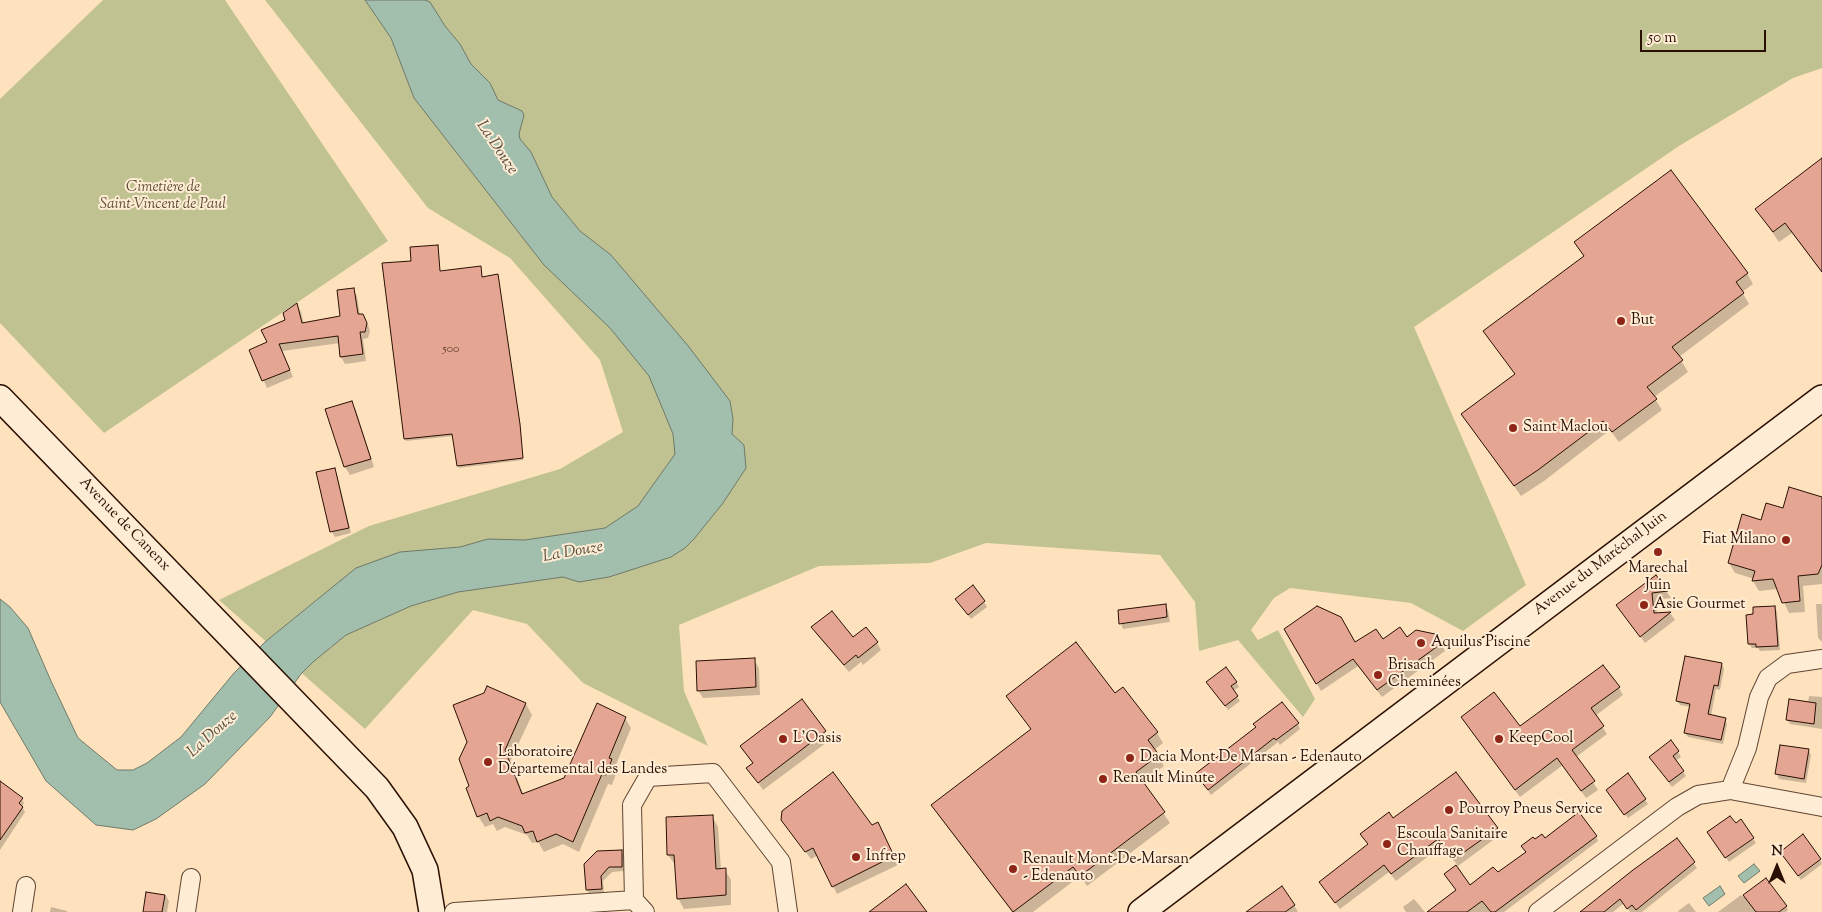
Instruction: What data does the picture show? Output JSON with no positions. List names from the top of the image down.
{
  "streets": {
    "main road": ["Avenue de Canenx", "Avenue du Maréchal Juin"]
  },
  "water": ["La Douze"],
  "parks": ["Cimetière de Saint-Vincent de Paul"],
  "places": [
    "But",
    "Saint Maclou",
    "Fiat Milano",
    "Marechal Juin",
    "Asie Gourmet",
    "Aquilus Piscine",
    "Brisach Cheminées",
    "L'Oasis",
    "KeepCool",
    "Dacia Mont De Marsan - Edenauto",
    "Laboratoire Départemental des Landes",
    "Renault Minute",
    "Pourroy Pneus Service",
    "Escoula Sanitaire Chauffage",
    "Infrep",
    "Renault Mont-De-Marsan - Edenauto"
  ],
  "house_numbers": ["500"],
  "scale_bar": "50 m",
  "north": "top"
}
